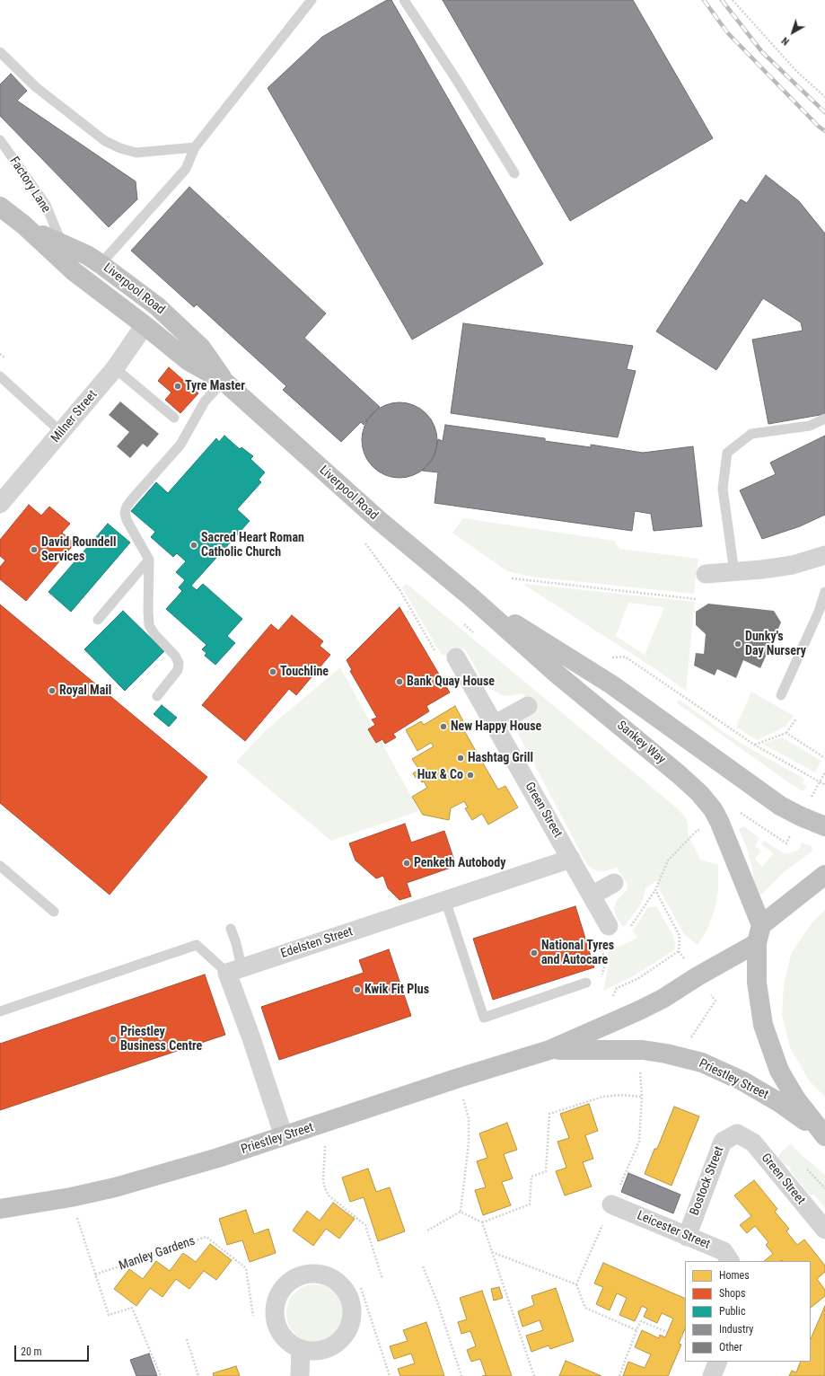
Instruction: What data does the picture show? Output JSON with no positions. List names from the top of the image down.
{
  "streets": {
    "highway": ["Liverpool Road", "Sankey Way", "Priestley Street"],
    "street": [
      "Milner Street",
      "Green Street",
      "Edelsten Street",
      "Bostock Street",
      "Leicester Street"
    ],
    "lane": ["Factory Lane"],
    "path": ["Manley Gardens"]
  },
  "crossings": [
    ["Factory Lane", "Liverpool Road"],
    ["Liverpool Road", "Milner Street"],
    ["Liverpool Road", "Sankey Way"],
    ["Sankey Way", "Priestley Street"],
    ["Green Street", "Edelsten Street"],
    ["Green Street", "Bostock Street"],
    ["Bostock Street", "Leicester Street"]
  ],
  "places": [
    "Tyre Master",
    "Sacred Heart Roman Catholic Church",
    "David Roundell Services",
    "Dunky's Day Nursery",
    "Touchline",
    "Bank Quay House",
    "Royal Mail",
    "New Happy House",
    "Hashtag Grill",
    "Hux & Co",
    "Penketh Autobody",
    "National Tyres and Autocare",
    "Kwik Fit Plus",
    "Priestley Business Centre"
  ],
  "legend": [
    "Homes",
    "Shops",
    "Public",
    "Industry",
    "Other"
  ],
  "scale_bar": "20 m",
  "north": "bottom left"
}
